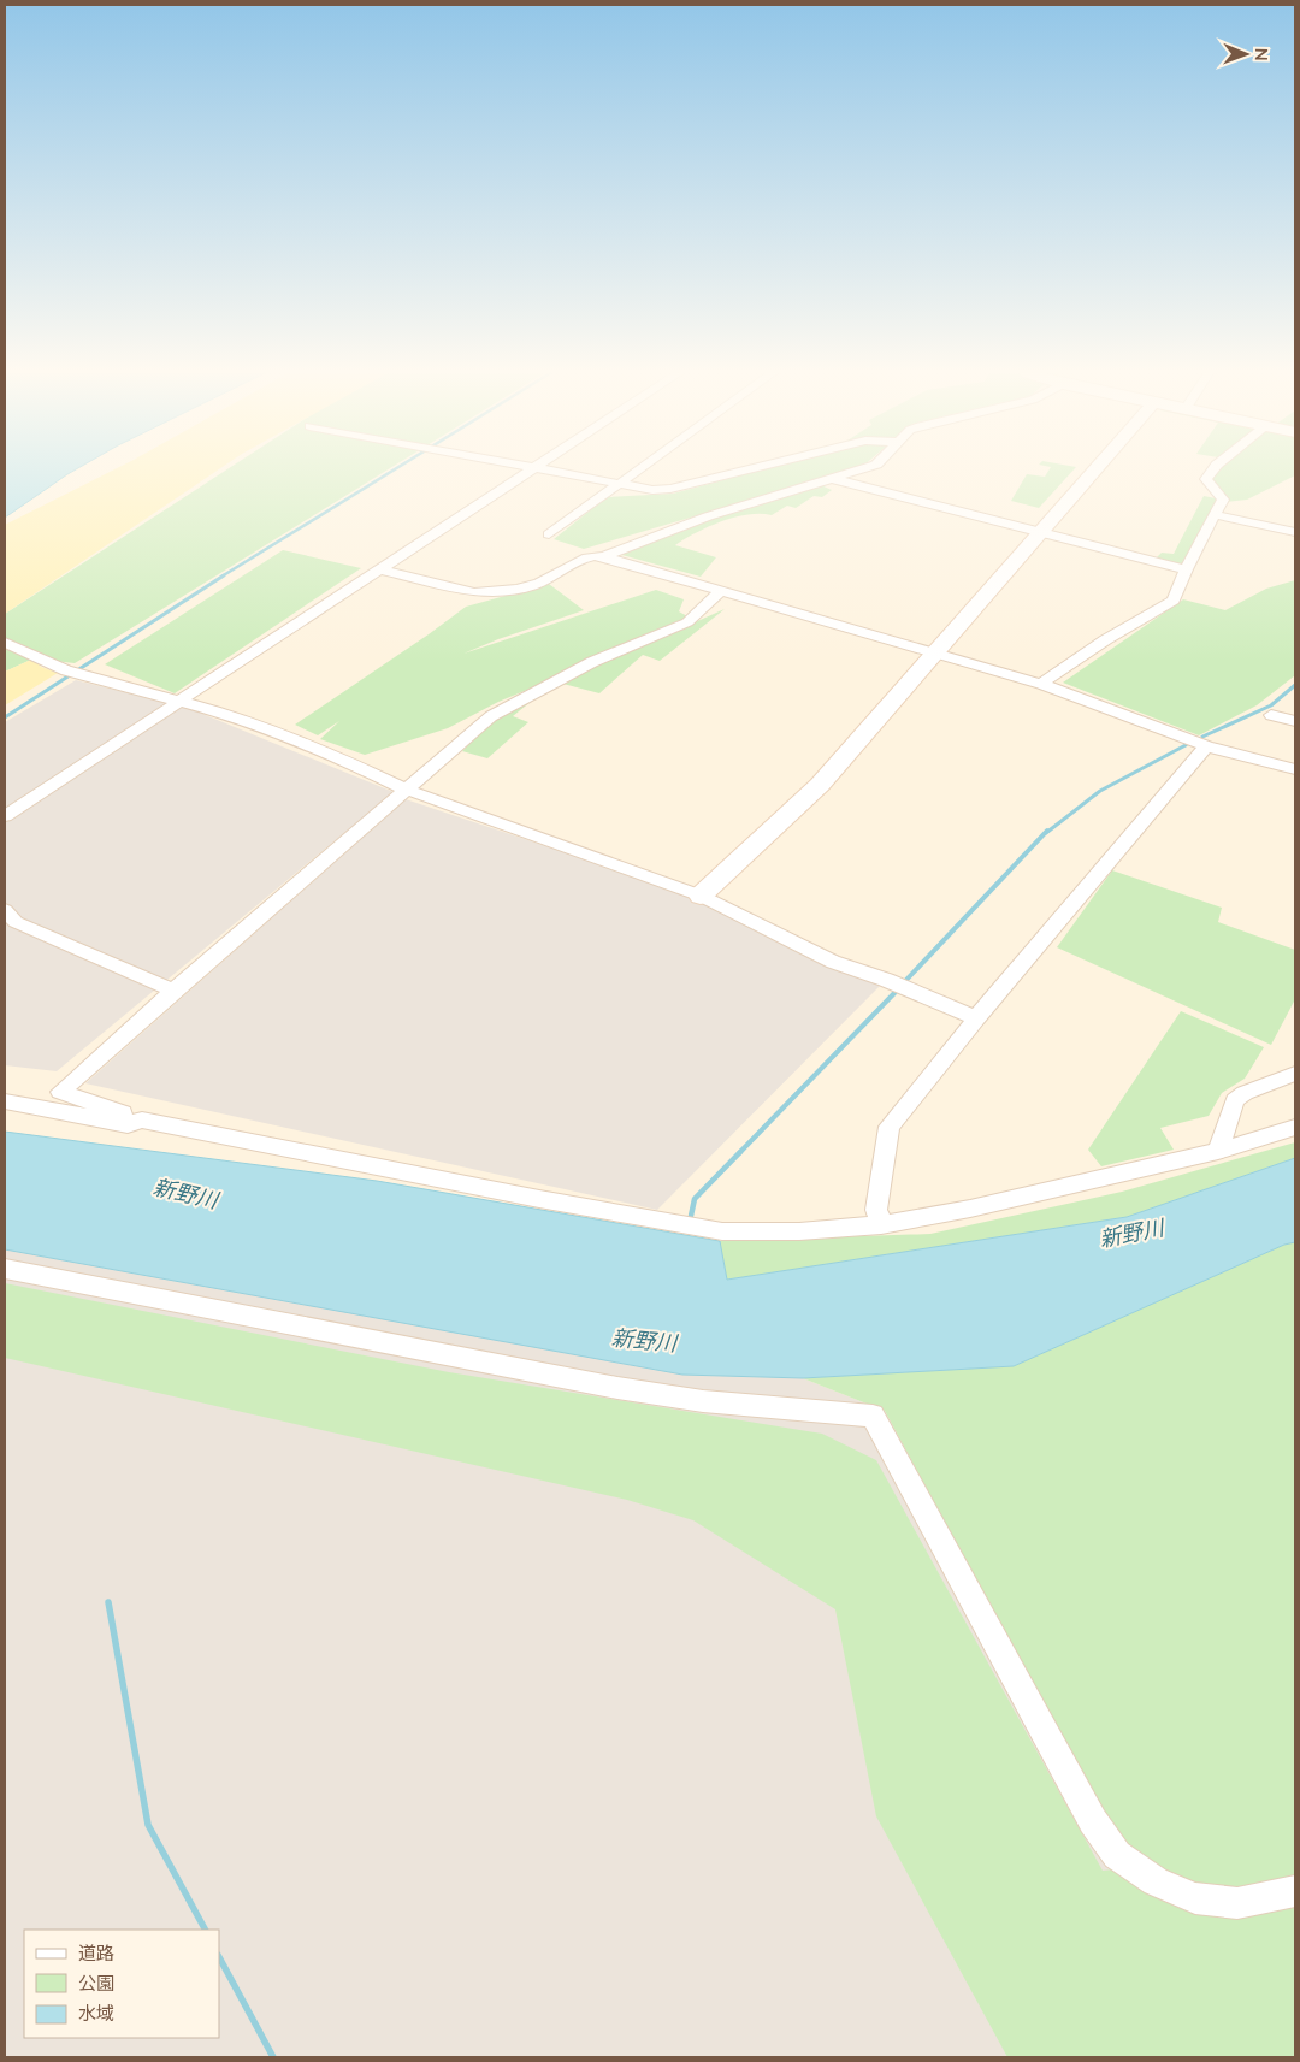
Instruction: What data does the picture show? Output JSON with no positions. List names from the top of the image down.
{
  "water": ["新野川"],
  "legend": ["道路", "公園", "水域"],
  "north": "right"
}
